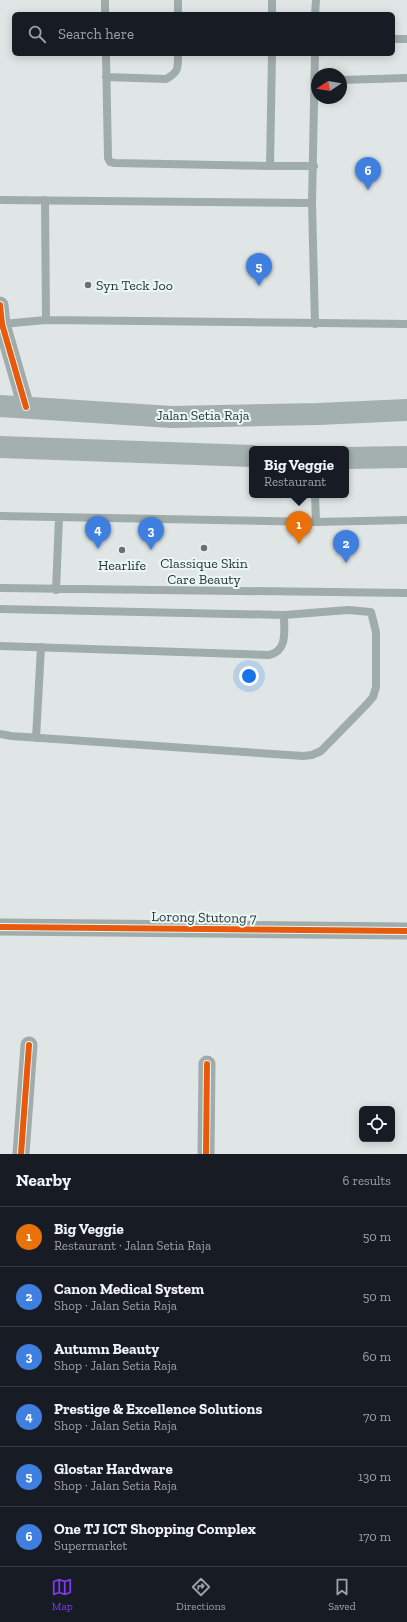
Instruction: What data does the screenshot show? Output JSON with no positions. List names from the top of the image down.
{
  "streets": {
    "main road": ["Jalan Setia Raja"],
    "street": ["Lorong Stutong 7"]
  },
  "places": ["Syn Teck Joo", "Classique Skin Care Beauty", "Hearlife"],
  "north": "left",
  "page": {
    "search": "Search here",
    "pins": [
      "6",
      "5",
      "1",
      "4",
      "3",
      "2"
    ],
    "popup": ["Big Veggie", "Restaurant"],
    "heading": ["Nearby", "6 results"],
    "list": [
      {
        "mark": "1",
        "name": "Big Veggie",
        "note": "Restaurant · Jalan Setia Raja",
        "value": "50 m"
      },
      {
        "mark": "2",
        "name": "Canon Medical System",
        "note": "Shop · Jalan Setia Raja",
        "value": "50 m"
      },
      {
        "mark": "3",
        "name": "Autumn Beauty",
        "note": "Shop · Jalan Setia Raja",
        "value": "60 m"
      },
      {
        "mark": "4",
        "name": "Prestige & Excellence Solutions",
        "note": "Shop · Jalan Setia Raja",
        "value": "70 m"
      },
      {
        "mark": "5",
        "name": "Glostar Hardware",
        "note": "Shop · Jalan Setia Raja",
        "value": "130 m"
      },
      {
        "mark": "6",
        "name": "One TJ ICT Shopping Complex",
        "note": "Supermarket",
        "value": "170 m"
      }
    ],
    "nav": ["Map", "Directions", "Saved"]
  }
}
